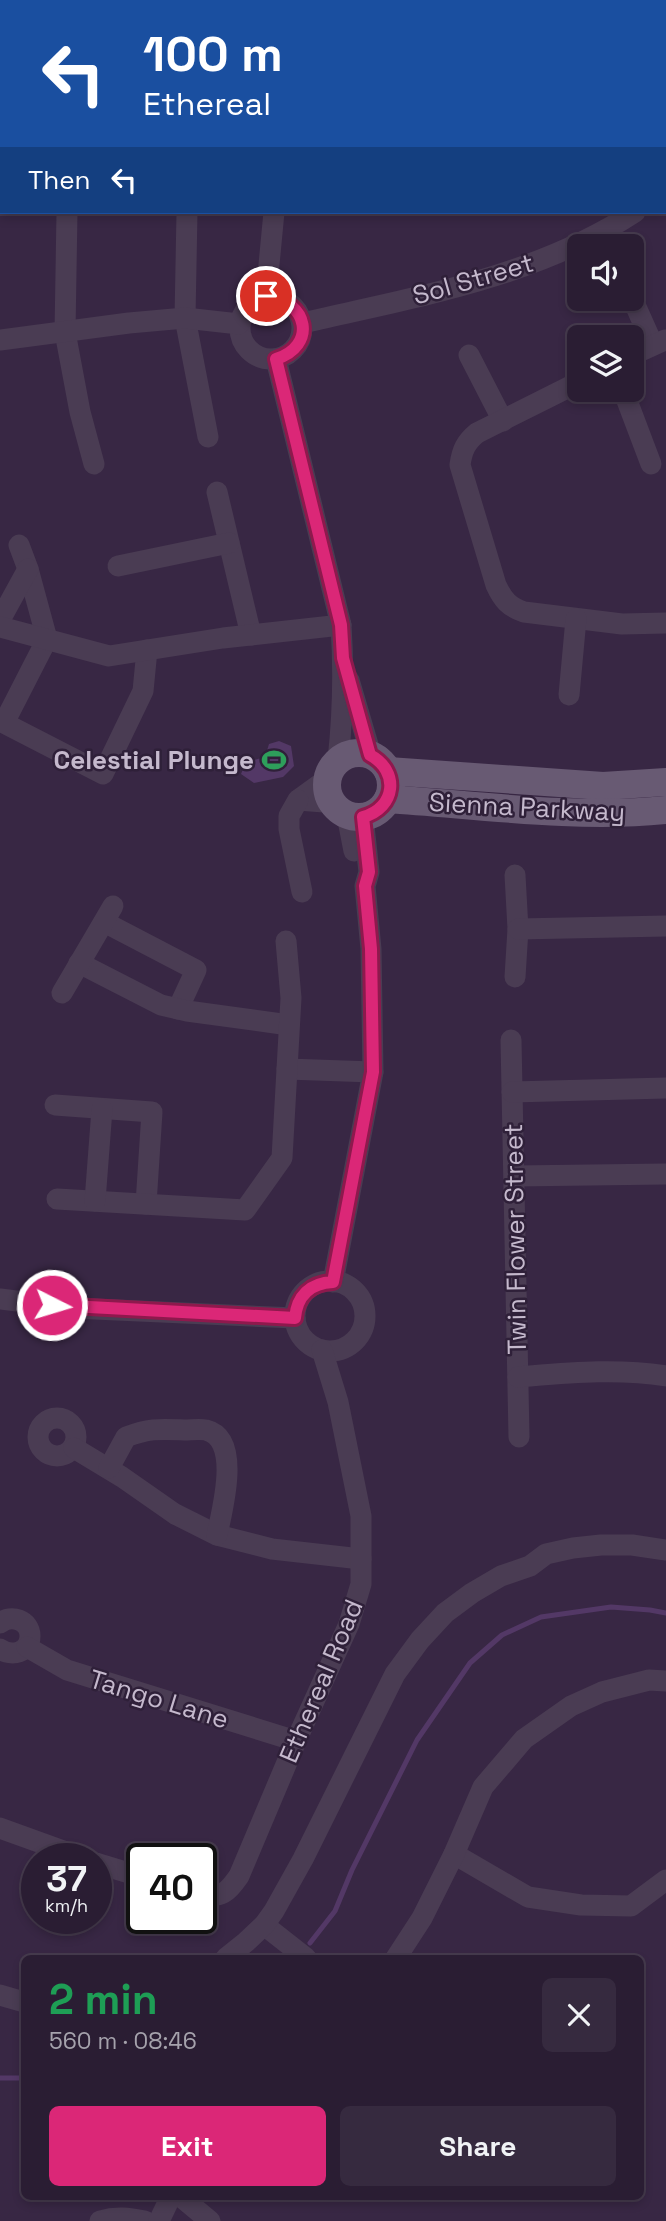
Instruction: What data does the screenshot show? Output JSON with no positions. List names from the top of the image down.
{
  "streets": {
    "main road": ["Sienna Parkway"],
    "street": [
      "Sol Street",
      "Twin Flower Street",
      "Ethereal Road",
      "Tango Lane"
    ]
  },
  "crossings": [
    ["Ethereal Road", "Tango Lane"]
  ],
  "places": {
    "sports": ["Celestial Plunge"]
  },
  "page": {
    "turn": ["100 m", "Ethereal"],
    "then": "Then",
    "speed": "37 km/h",
    "limit": "40",
    "heading": ["2 min", "560 m · 08:46"],
    "buttons": ["Exit", "Share"]
  }
}
